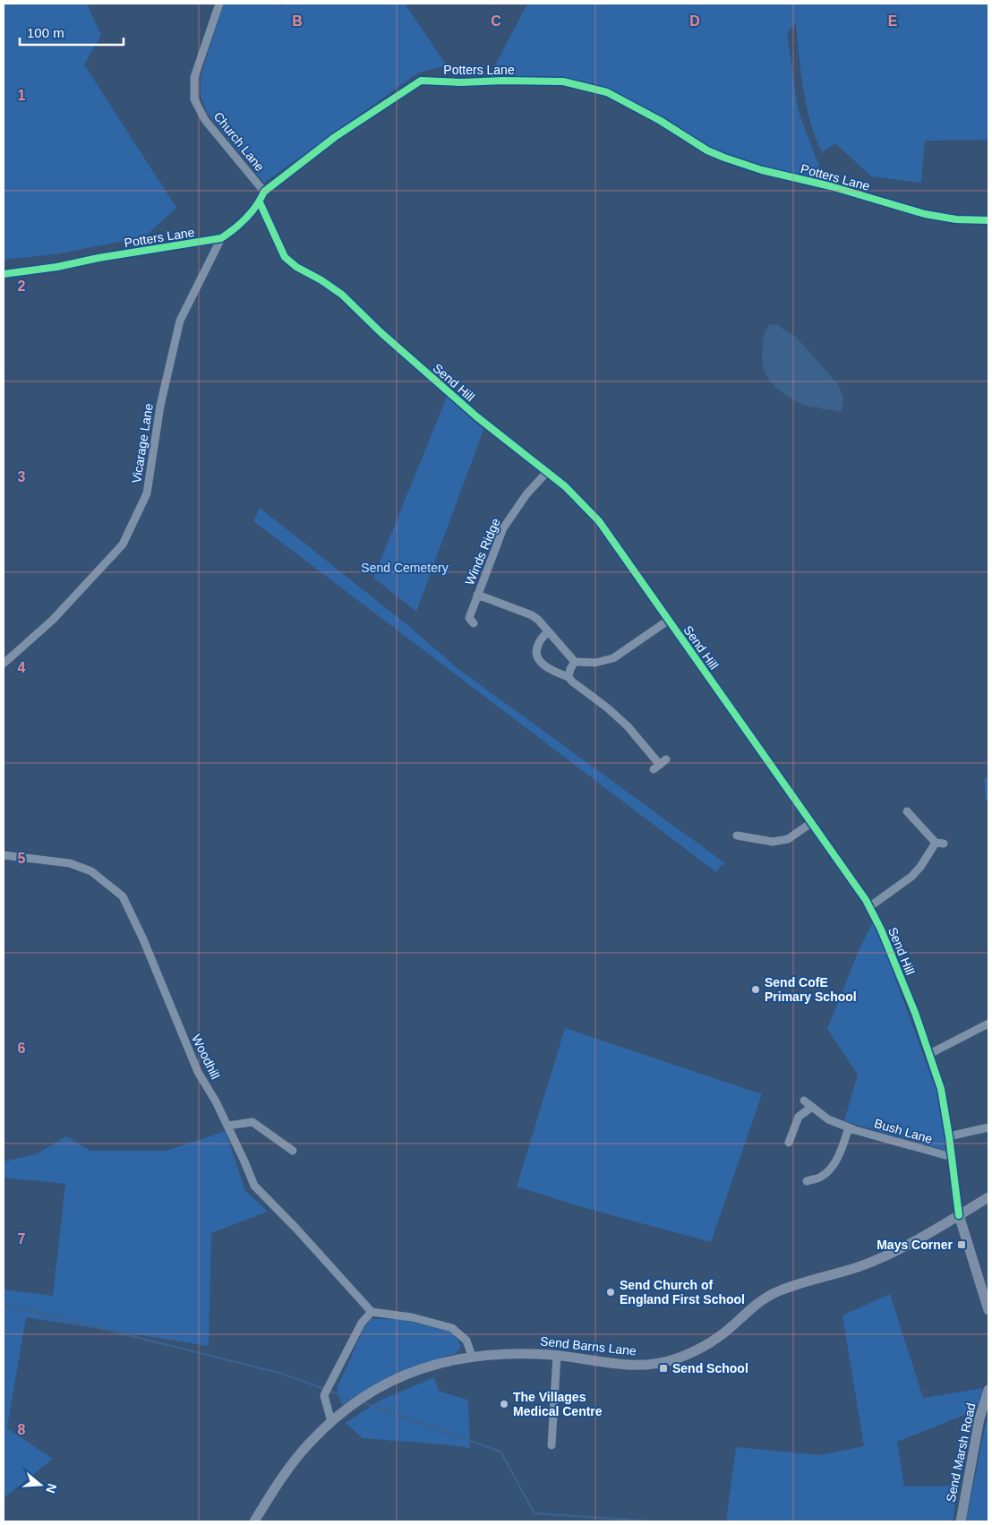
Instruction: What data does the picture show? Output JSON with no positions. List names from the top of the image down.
{
  "streets": {
    "main road": ["Send Barns Lane", "Send Marsh Road"],
    "street": [
      "Potters Lane",
      "Church Lane",
      "Send Hill",
      "Vicarage Lane",
      "Winds Ridge",
      "Woodhill",
      "Bush Lane"
    ]
  },
  "crossings": [
    ["Potters Lane", "Church Lane"],
    ["Potters Lane", "Send Hill"],
    ["Potters Lane", "Vicarage Lane"],
    ["Send Hill", "Winds Ridge"],
    ["Send Hill", "Bush Lane"],
    ["Send Hill", "Send Barns Lane"]
  ],
  "parks": ["Send Cemetery"],
  "places": {
    "other": ["Send CofE Primary School", "Send Church of England First School", "The Villages Medical Centre"],
    "transit": ["Mays Corner", "Send School"]
  },
  "scale_bar": "100 m",
  "north": "right",
  "grid": {
    "columns": [
      "B",
      "C",
      "D",
      "E"
    ],
    "rows": [
      "1",
      "2",
      "3",
      "4",
      "5",
      "6",
      "7",
      "8"
    ]
  }
}
